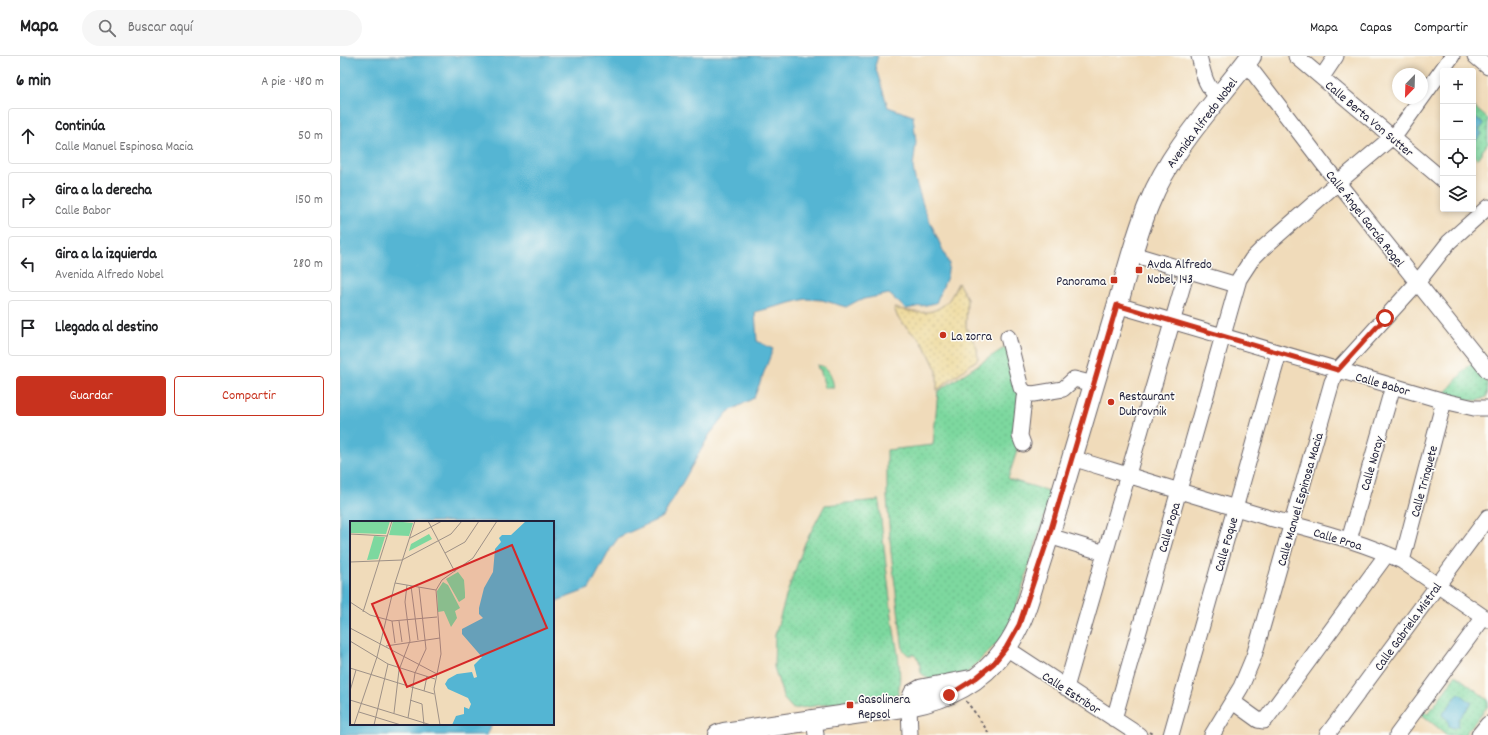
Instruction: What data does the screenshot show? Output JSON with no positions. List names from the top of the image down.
{
  "streets": {
    "main road": ["Avenida Alfredo Nobel"],
    "street": [
      "Calle Berta Von Sutter",
      "Calle Ángel García Rogel",
      "Calle Babor",
      "Calle Noray",
      "Calle Trinquete",
      "Calle Manuel Espinosa Macia",
      "Calle Popa",
      "Calle Proa",
      "Calle Foque",
      "Calle Gabriela Mistral",
      "Calle Estribor"
    ]
  },
  "crossings": [
    ["Calle Berta Von Sutter", "Calle Popa"],
    ["Avenida Alfredo Nobel", "Calle Ángel García Rogel"],
    ["Avenida Alfredo Nobel", "Calle Babor"],
    ["Avenida Alfredo Nobel", "Calle Proa"],
    ["Avenida Alfredo Nobel", "Calle Estribor"],
    ["Calle Ángel García Rogel", "Calle Manuel Espinosa Macia"],
    ["Calle Ángel García Rogel", "Calle Popa"],
    ["Calle Babor", "Calle Noray"],
    ["Calle Babor", "Calle Trinquete"],
    ["Calle Babor", "Calle Manuel Espinosa Macia"],
    ["Calle Babor", "Calle Popa"],
    ["Calle Babor", "Calle Foque"],
    ["Calle Noray", "Calle Proa"],
    ["Calle Trinquete", "Calle Proa"],
    ["Calle Manuel Espinosa Macia", "Calle Proa"],
    ["Calle Popa", "Calle Proa"],
    ["Calle Popa", "Calle Estribor"],
    ["Calle Proa", "Calle Foque"],
    ["Calle Proa", "Calle Gabriela Mistral"]
  ],
  "places": {
    "transit": ["Avda Alfredo Nobel, 143", "Panorama", "Gasolinera Repsol"],
    "other": ["La zorra", "Restaurant Dubrovnik"]
  },
  "north": "bottom left",
  "page": {
    "header": "Mapa",
    "search": "Buscar aquí",
    "nav": ["Mapa", "Capas", "Compartir"],
    "heading": ["6 min", "A pie · 480 m"],
    "map_buttons": ["+", "−"],
    "list": [
      ["Continúa", "Calle Manuel Espinosa Macia", "50 m"],
      ["Gira a la derecha", "Calle Babor", "150 m"],
      ["Gira a la izquierda", "Avenida Alfredo Nobel", "280 m"],
      "Llegada al destino"
    ],
    "buttons": ["Guardar", "Compartir"]
  }
}
